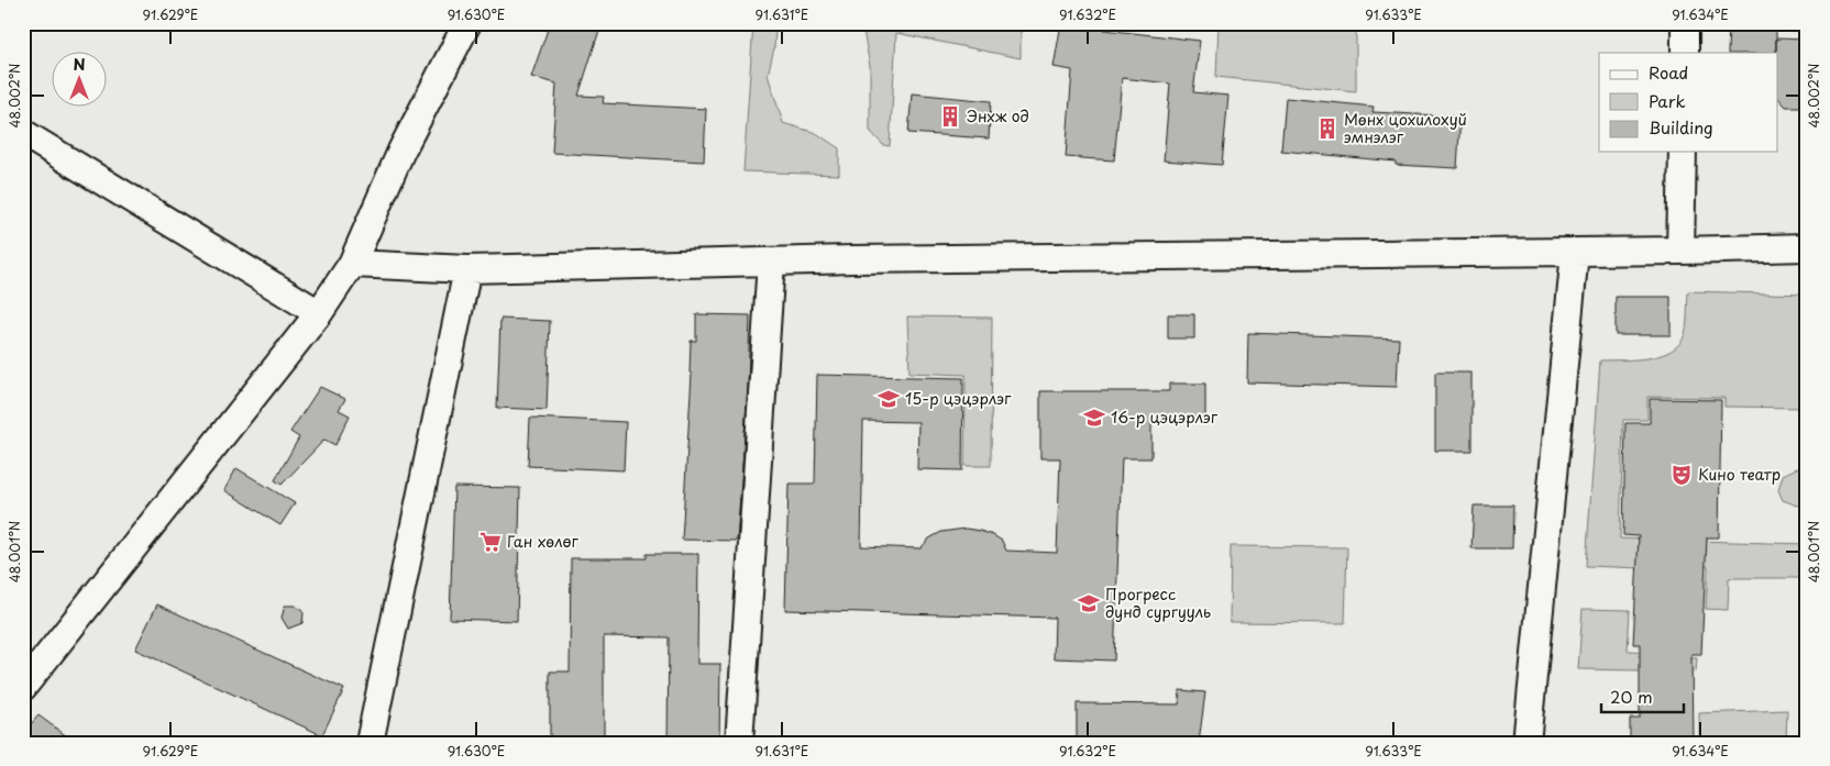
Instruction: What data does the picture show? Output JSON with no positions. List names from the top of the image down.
{
  "places": {
    "building": ["Энхж од", "Мөнх цохилохуй эмнэлэг"],
    "school or university": ["15-р цэцэрлэг", "16-р цэцэрлэг", "Прогресс дунд сургууль"],
    "theatre": ["Кино театр"],
    "supermarket": ["Ган хөлөг"]
  },
  "legend": ["Road", "Park", "Building"],
  "scale_bar": "20 m",
  "north": "top",
  "coordinates": [
    "91.629°E",
    "91.630°E",
    "91.631°E",
    "91.632°E",
    "91.633°E",
    "91.634°E",
    "48.002°N",
    "48.001°N"
  ]
}
